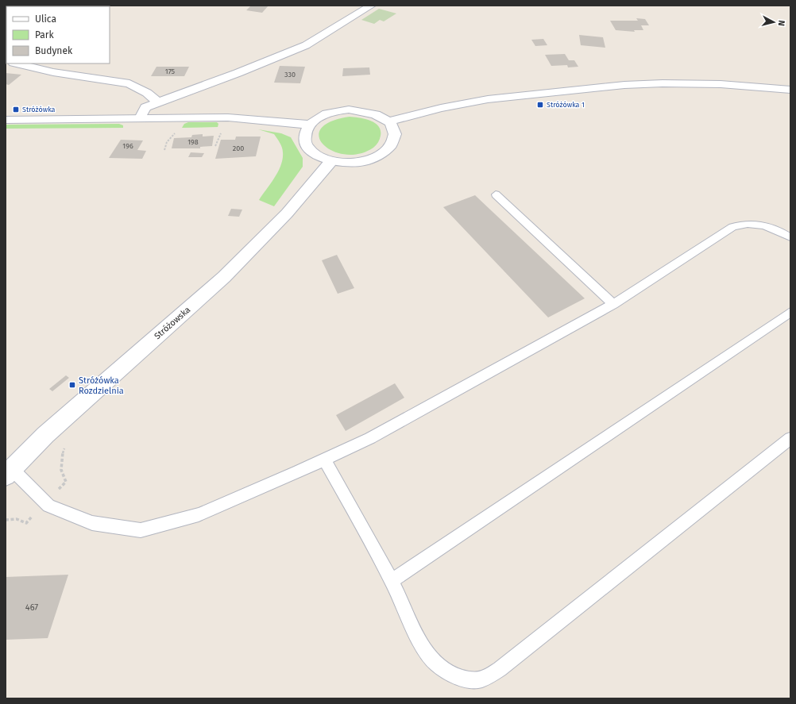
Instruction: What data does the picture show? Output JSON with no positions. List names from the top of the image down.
{
  "streets": {
    "main road": ["Stróżowska"]
  },
  "places": {
    "transit": ["Stróżówka 1", "Stróżówka", "Stróżówka Rozdzielnia"]
  },
  "house_numbers": [
    "175",
    "330",
    "198",
    "196",
    "200",
    "467"
  ],
  "legend": ["Ulica", "Park", "Budynek"],
  "north": "right"
}
